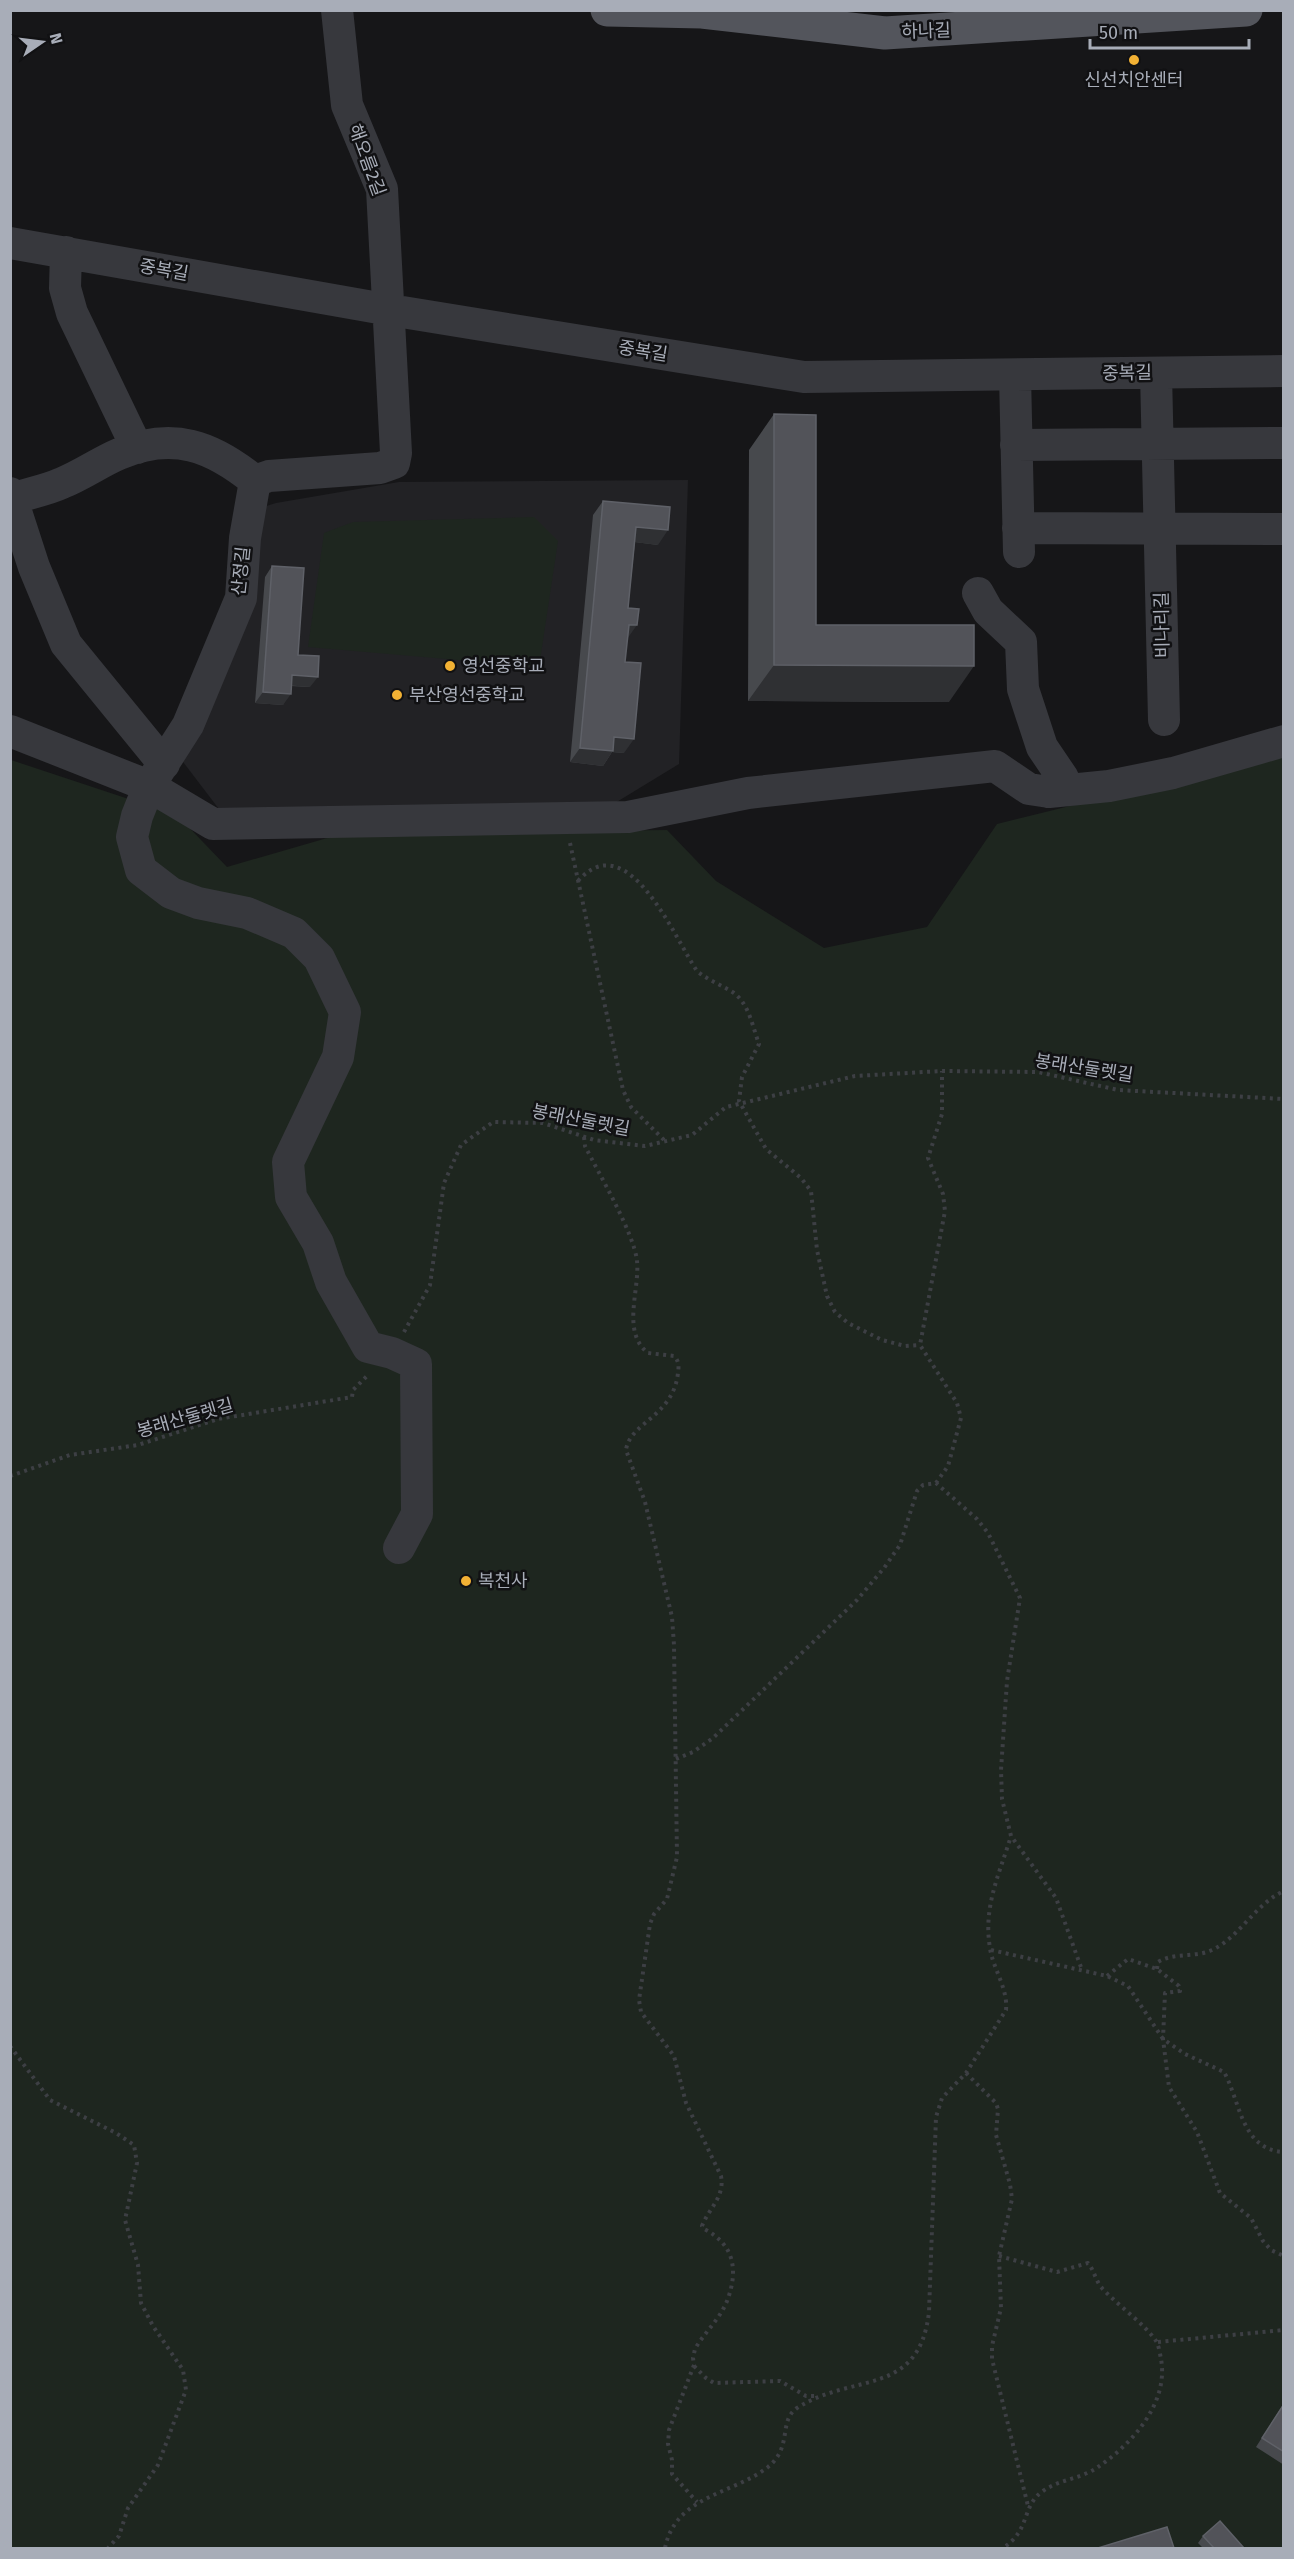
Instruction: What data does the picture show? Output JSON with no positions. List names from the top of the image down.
{
  "streets": {
    "main road": ["하나길"],
    "street": [
      "해오름2길",
      "중복길",
      "산정길",
      "비나리길"
    ],
    "path": ["봉래산둘렛길"]
  },
  "crossings": [
    ["해오름2길", "중복길"],
    ["중복길", "비나리길"],
    ["산정길", "봉래산둘렛길"]
  ],
  "places": [
    "신선치안센터",
    "영선중학교",
    "부산영선중학교",
    "복천사"
  ],
  "scale_bar": "50 m",
  "north": "right"
}
